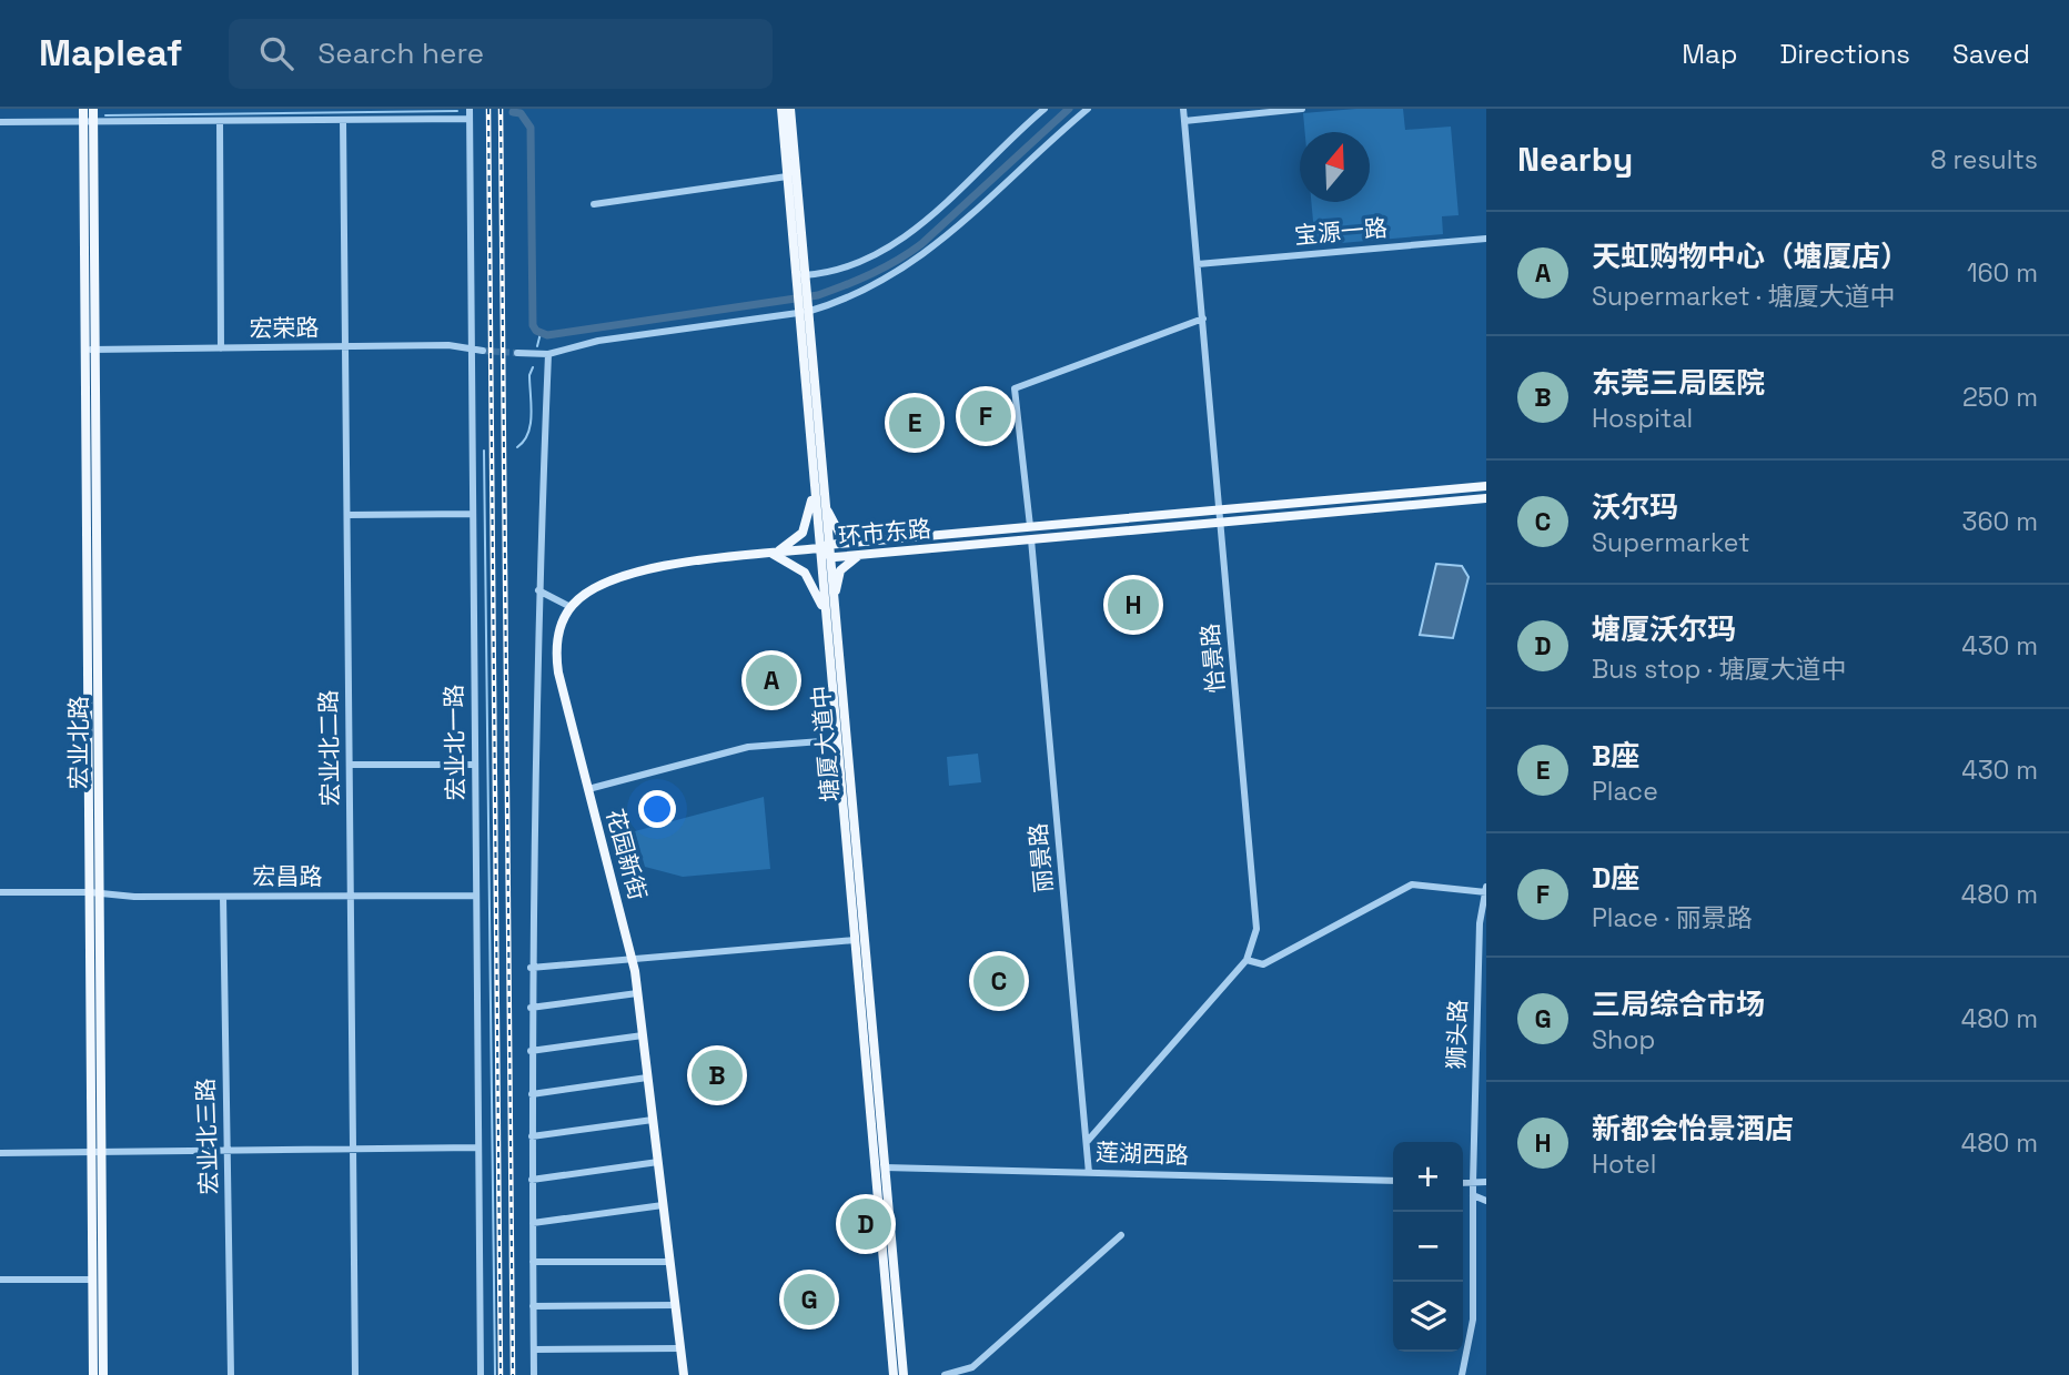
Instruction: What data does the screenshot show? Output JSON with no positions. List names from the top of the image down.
{
  "streets": {
    "main road": [
      "环市东路",
      "宏业北路",
      "塘厦大道中",
      "花园新街"
    ],
    "street": [
      "宝源一路",
      "宏荣路",
      "怡景路",
      "宏业北一路",
      "宏业北二路",
      "丽景路",
      "宏昌路",
      "狮头路",
      "宏业北三路",
      "莲湖西路"
    ]
  },
  "crossings": [
    ["宝源一路", "怡景路"],
    ["宏荣路", "宏业北路"],
    ["宏荣路", "宏业北一路"],
    ["宏荣路", "宏业北二路"],
    ["环市东路", "怡景路"],
    ["环市东路", "塘厦大道中"],
    ["环市东路", "丽景路"],
    ["怡景路", "丽景路"],
    ["宏业北路", "宏昌路"],
    ["宏业北一路", "宏昌路"],
    ["塘厦大道中", "莲湖西路"],
    ["宏业北二路", "宏昌路"],
    ["丽景路", "莲湖西路"],
    ["宏昌路", "宏业北三路"]
  ],
  "north": "top",
  "page": {
    "header": "Mapleaf",
    "search": "Search here",
    "nav": ["Map", "Directions", "Saved"],
    "heading": ["Nearby", "8 results"],
    "list": [
      {
        "mark": "A",
        "name": "天虹购物中心（塘厦店）",
        "note": "Supermarket · 塘厦大道中",
        "value": "160 m"
      },
      {
        "mark": "B",
        "name": "东莞三局医院",
        "note": "Hospital",
        "value": "250 m"
      },
      {
        "mark": "C",
        "name": "沃尔玛",
        "note": "Supermarket",
        "value": "360 m"
      },
      {
        "mark": "D",
        "name": "塘厦沃尔玛",
        "note": "Bus stop · 塘厦大道中",
        "value": "430 m"
      },
      {
        "mark": "E",
        "name": "B座",
        "note": "Place",
        "value": "430 m"
      },
      {
        "mark": "F",
        "name": "D座",
        "note": "Place · 丽景路",
        "value": "480 m"
      },
      {
        "mark": "G",
        "name": "三局综合市场",
        "note": "Shop",
        "value": "480 m"
      },
      {
        "mark": "H",
        "name": "新都会怡景酒店",
        "note": "Hotel",
        "value": "480 m"
      }
    ],
    "pins": [
      "F",
      "E",
      "H",
      "A",
      "C",
      "B",
      "D",
      "G"
    ],
    "map_buttons": ["+", "−"]
  }
}
